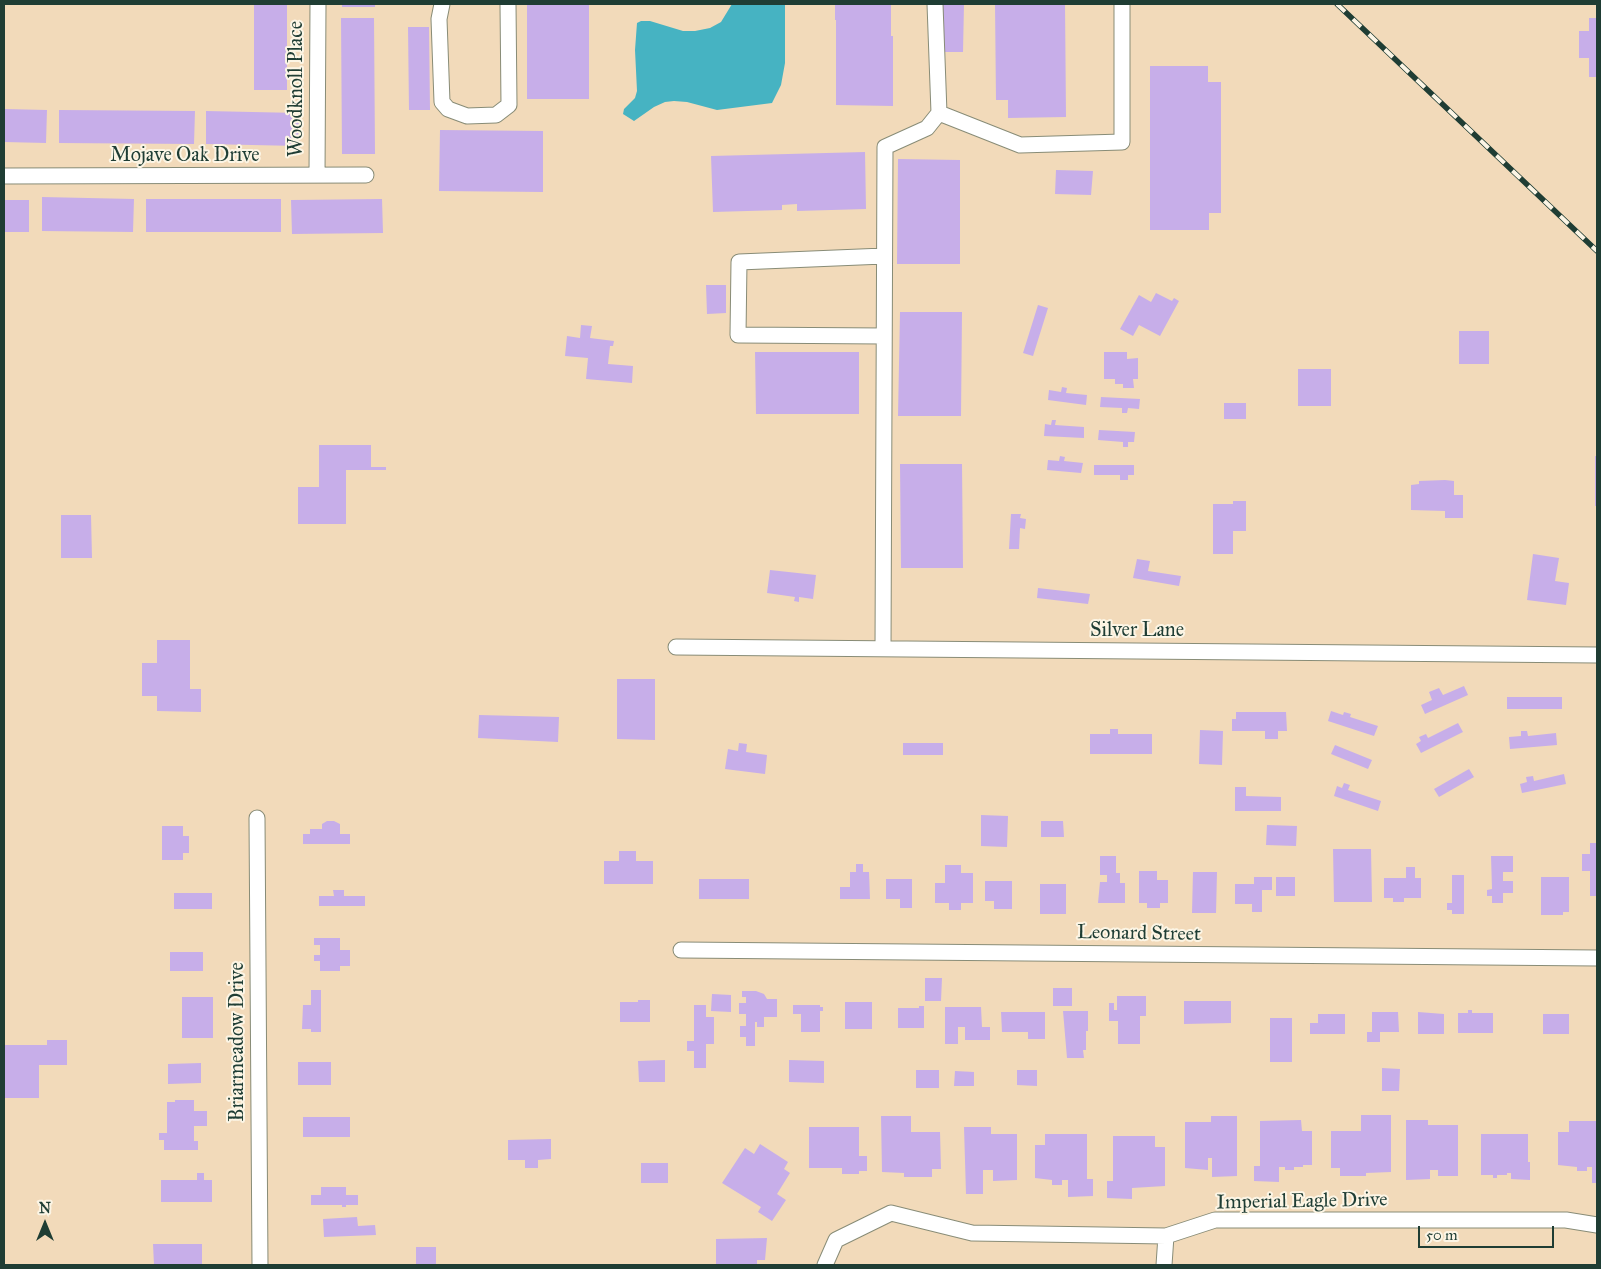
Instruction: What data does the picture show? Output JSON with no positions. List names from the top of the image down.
{
  "streets": {
    "street": [
      "Woodknoll Place",
      "Mojave Oak Drive",
      "Silver Lane",
      "Leonard Street",
      "Briarmeadow Drive",
      "Imperial Eagle Drive"
    ]
  },
  "crossings": [
    ["Woodknoll Place", "Mojave Oak Drive"]
  ],
  "scale_bar": "50 m",
  "north": "top"
}
